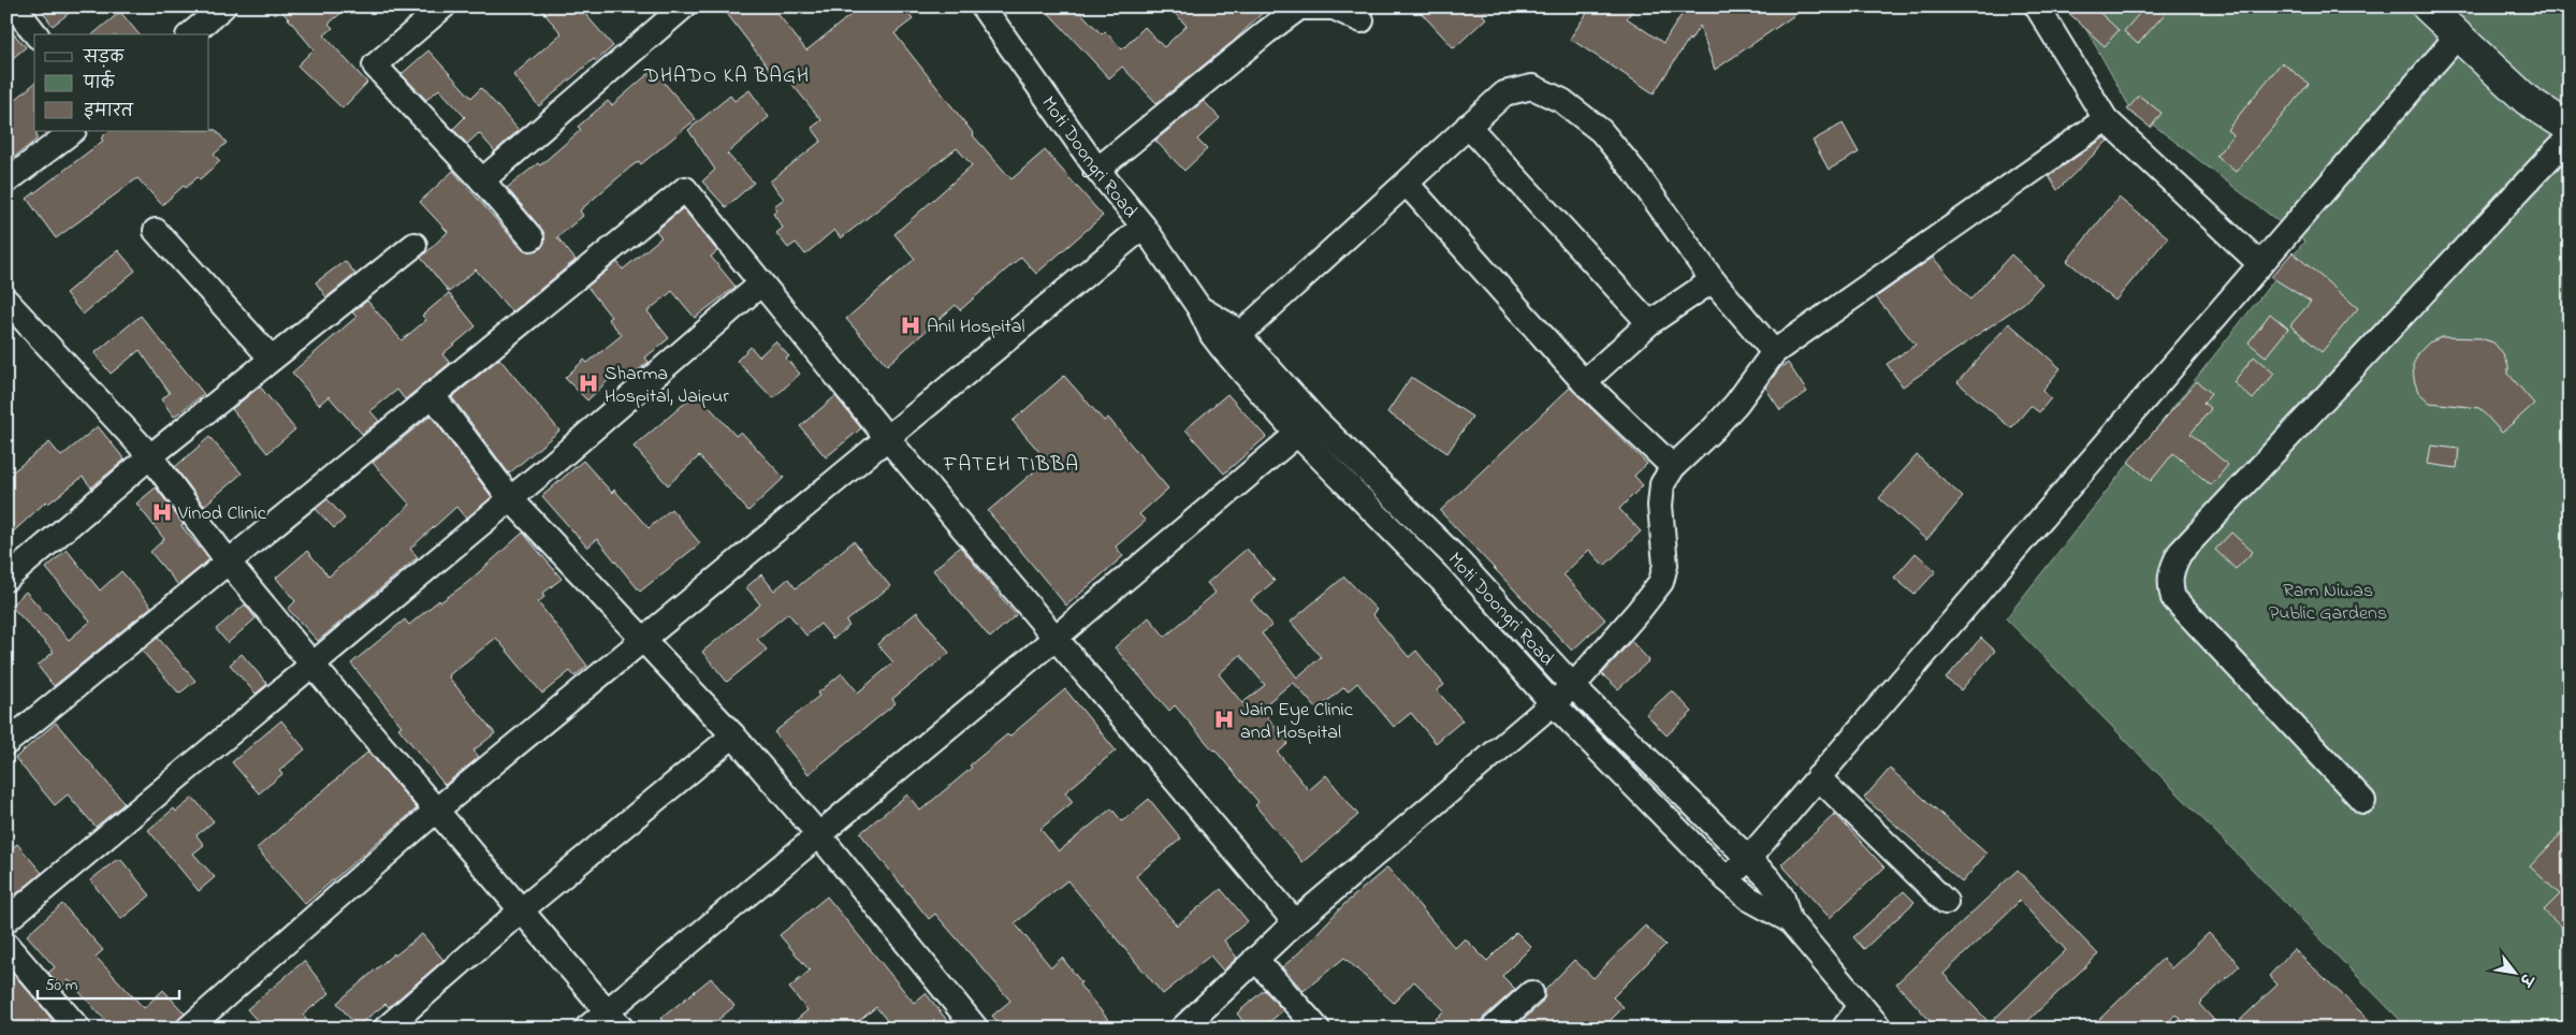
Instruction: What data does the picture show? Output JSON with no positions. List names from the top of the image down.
{
  "streets": {
    "street": ["Moti Doongri Road"]
  },
  "districts": ["DHADO KA BAGH", "FATEH TIBBA"],
  "parks": ["Ram Niwas Public Gardens"],
  "places": {
    "hospital": [
      "Anil Hospital",
      "Sharma Hospital, Jaipur",
      "Vinod Clinic",
      "Jain Eye Clinic and Hospital"
    ]
  },
  "legend": ["सड़क", "पार्क", "इमारत"],
  "scale_bar": "50 m",
  "north": "bottom right"
}
